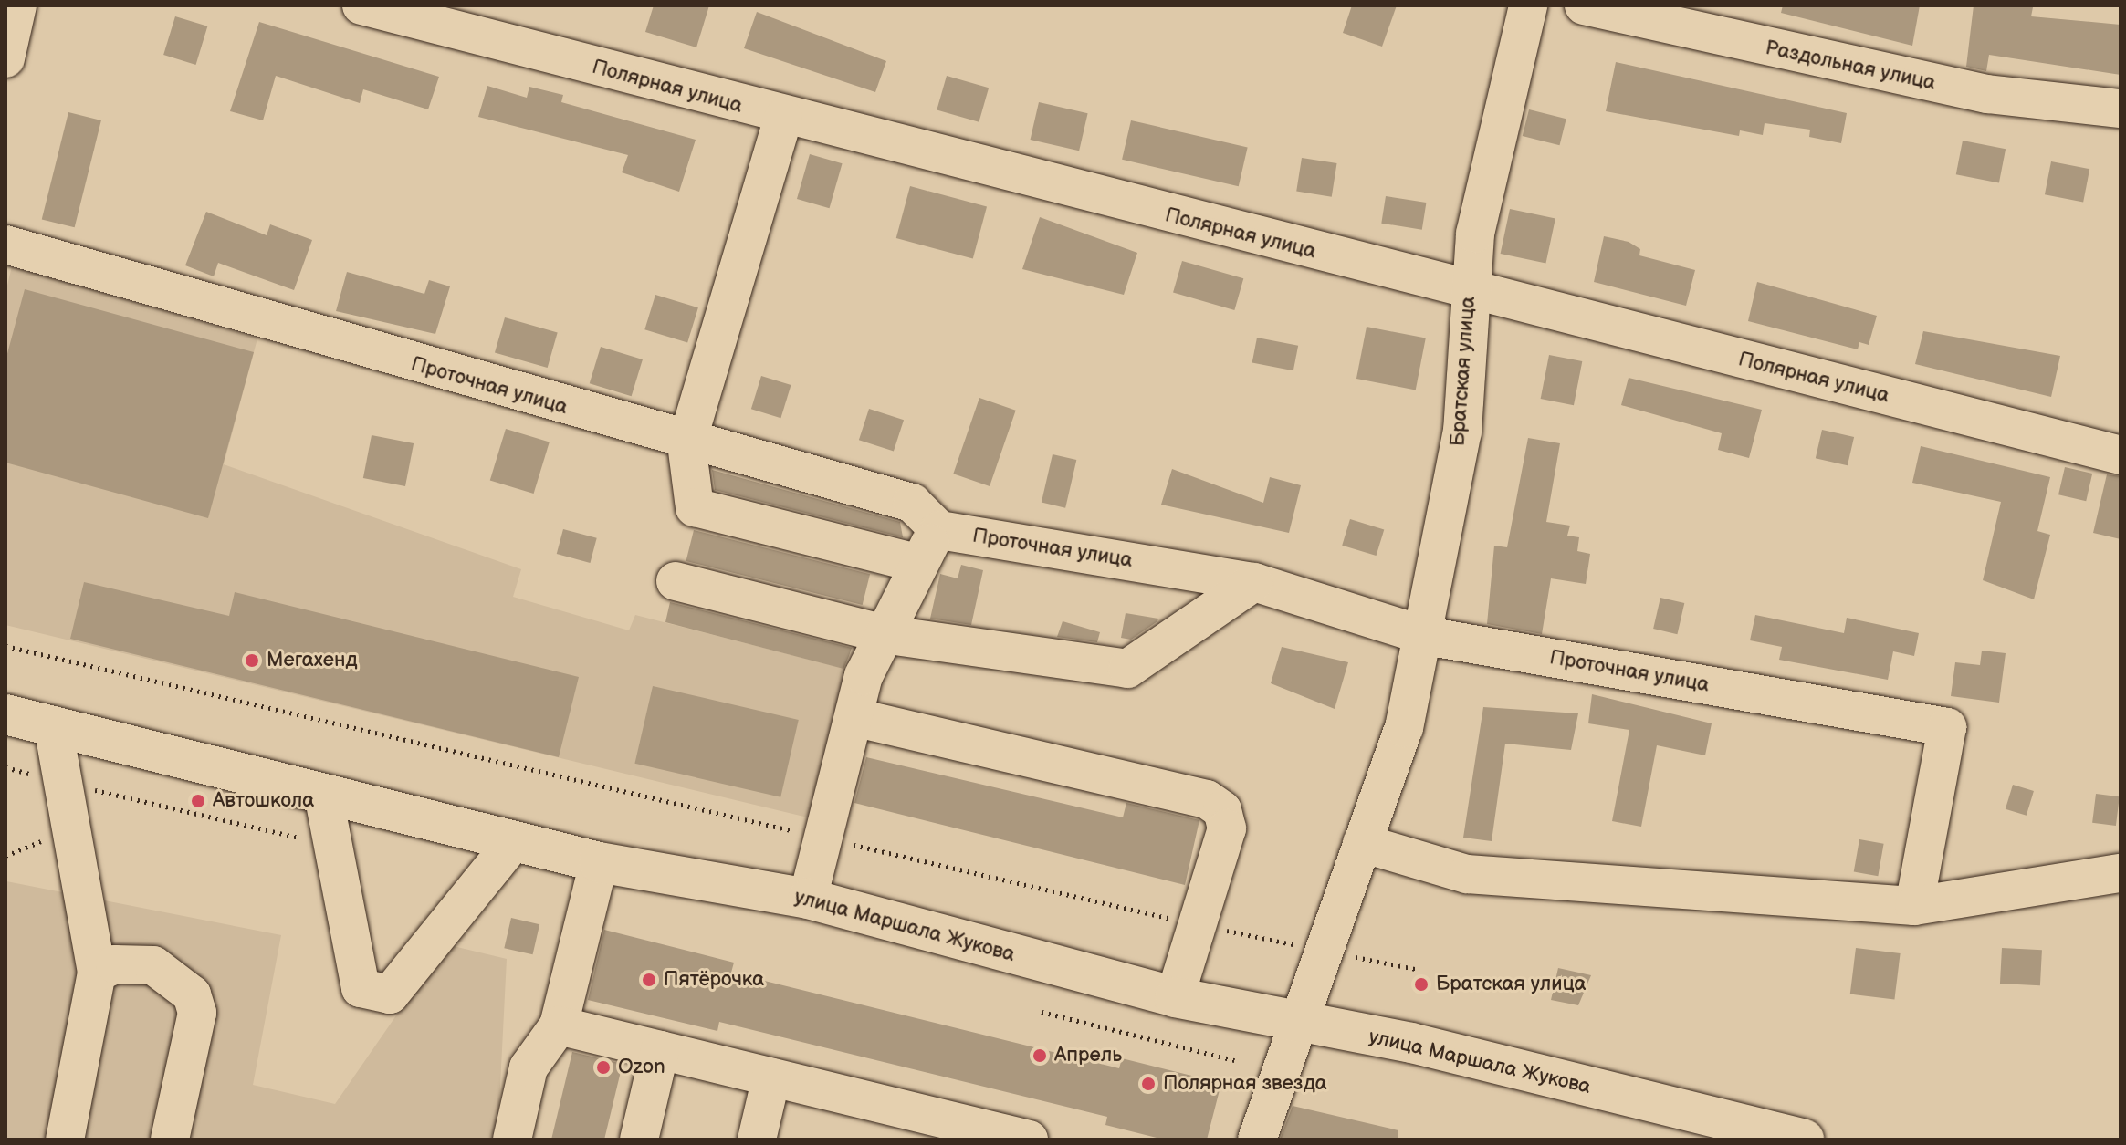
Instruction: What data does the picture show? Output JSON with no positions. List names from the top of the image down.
{
  "streets": {
    "main road": ["улица Маршала Жукова"],
    "street": [
      "Раздольная улица",
      "Полярная улица",
      "Братская улица",
      "Проточная улица"
    ]
  },
  "crossings": [
    ["Полярная улица", "Братская улица"],
    ["Братская улица", "Проточная улица"],
    ["Братская улица", "улица Маршала Жукова"]
  ],
  "places": [
    "Мегахенд",
    "Автошкола",
    "Пятёрочка",
    "Братская улица",
    "Апрель",
    "Ozon",
    "Полярная звезда"
  ]
}
